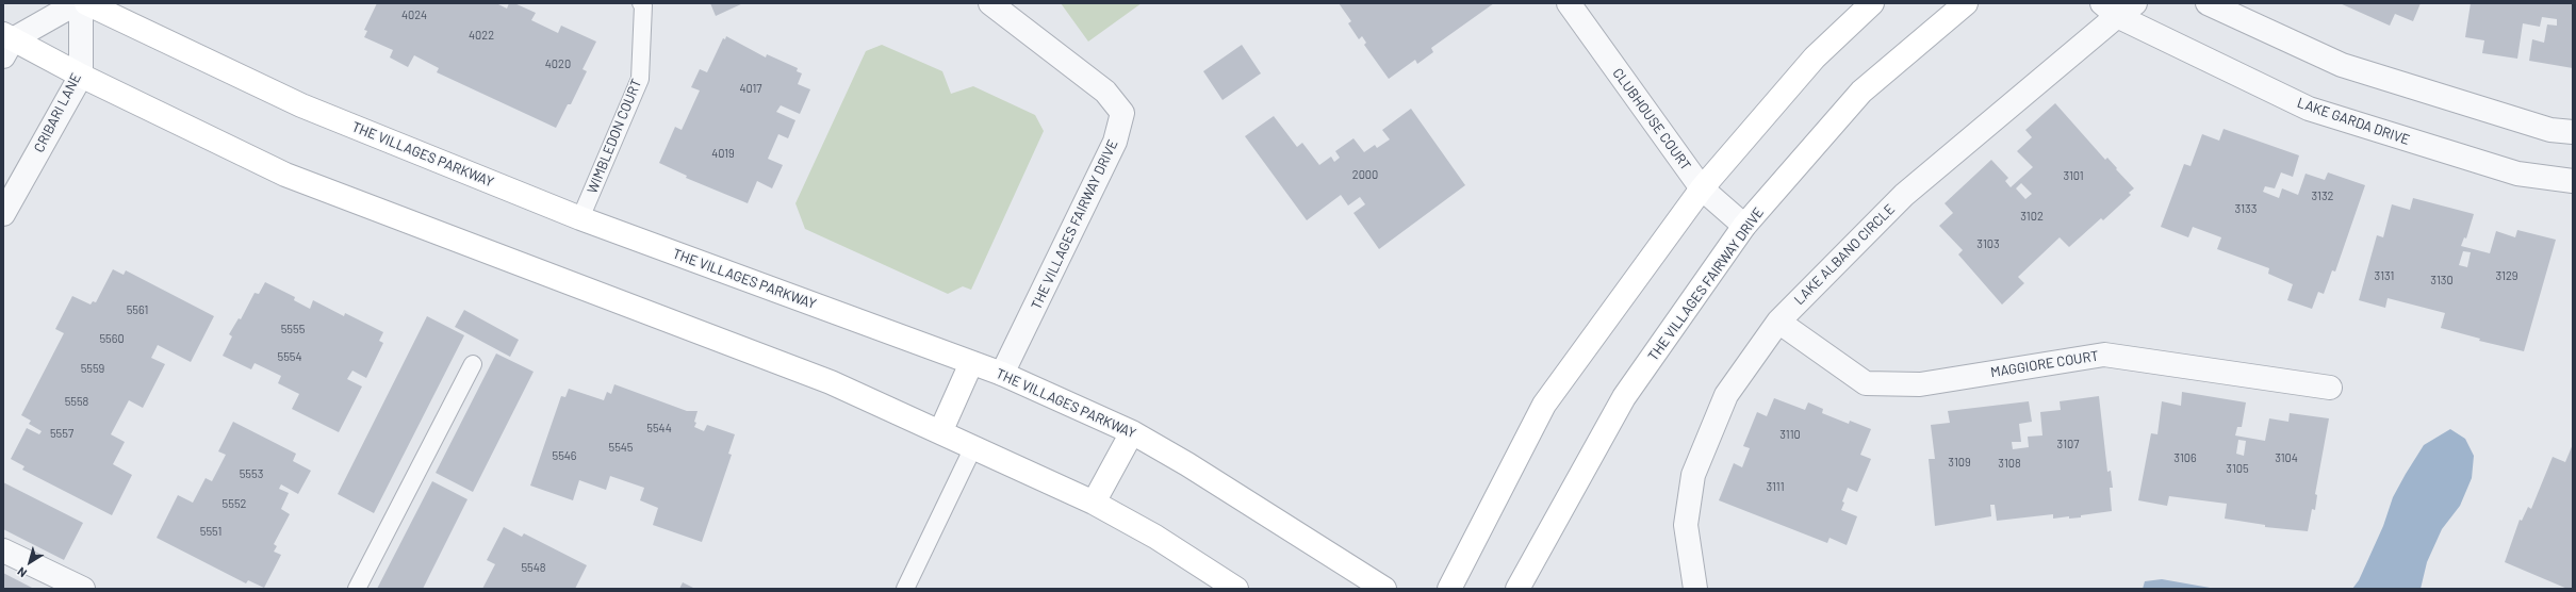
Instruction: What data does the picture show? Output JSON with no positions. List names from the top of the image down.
{
  "streets": {
    "street": [
      "CRIBARI LANE",
      "CLUBHOUSE COURT",
      "LAKE GARDA DRIVE",
      "THE VILLAGES PARKWAY",
      "THE VILLAGES FAIRWAY DRIVE",
      "LAKE ALBANO CIRCLE",
      "MAGGIORE COURT"
    ],
    "lane": ["WIMBLEDON COURT"]
  },
  "crossings": [
    ["CLUBHOUSE COURT", "THE VILLAGES FAIRWAY DRIVE"],
    ["LAKE GARDA DRIVE", "LAKE ALBANO CIRCLE"],
    ["WIMBLEDON COURT", "THE VILLAGES PARKWAY"],
    ["THE VILLAGES PARKWAY", "THE VILLAGES FAIRWAY DRIVE"],
    ["LAKE ALBANO CIRCLE", "MAGGIORE COURT"]
  ],
  "house_numbers": [
    "4024",
    "4022",
    "4020",
    "4017",
    "4019",
    "2000",
    "3101",
    "3132",
    "3133",
    "3102",
    "3103",
    "3131",
    "3129",
    "3130",
    "5561",
    "5555",
    "5560",
    "5554",
    "5559",
    "5558",
    "5544",
    "5557",
    "3110",
    "3107",
    "5545",
    "5546",
    "3106",
    "3104",
    "3109",
    "3108",
    "3105",
    "5553",
    "3111",
    "5552",
    "5551",
    "5548"
  ],
  "north": "bottom left"
}
